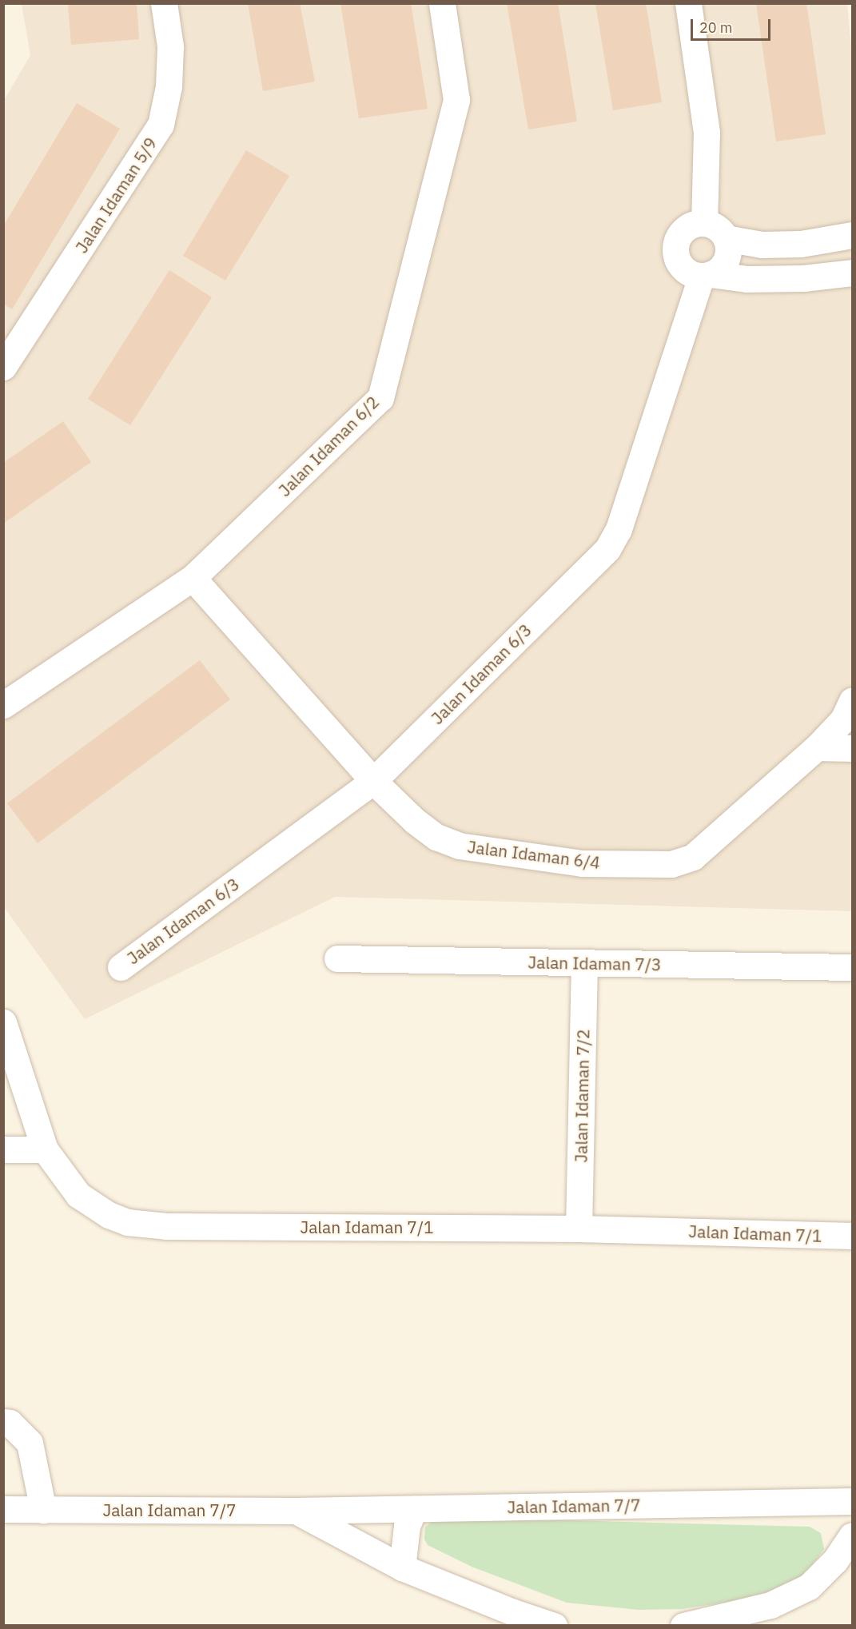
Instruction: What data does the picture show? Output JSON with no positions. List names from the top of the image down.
{
  "streets": {
    "street": [
      "Jalan Idaman 5/9",
      "Jalan Idaman 6/2",
      "Jalan Idaman 6/3",
      "Jalan Idaman 6/4",
      "Jalan Idaman 7/3",
      "Jalan Idaman 7/2",
      "Jalan Idaman 7/1",
      "Jalan Idaman 7/7"
    ]
  },
  "crossings": [
    ["Jalan Idaman 6/2", "Jalan Idaman 6/4"],
    ["Jalan Idaman 6/3", "Jalan Idaman 6/4"],
    ["Jalan Idaman 7/3", "Jalan Idaman 7/2"],
    ["Jalan Idaman 7/2", "Jalan Idaman 7/1"]
  ],
  "scale_bar": "20 m"
}
